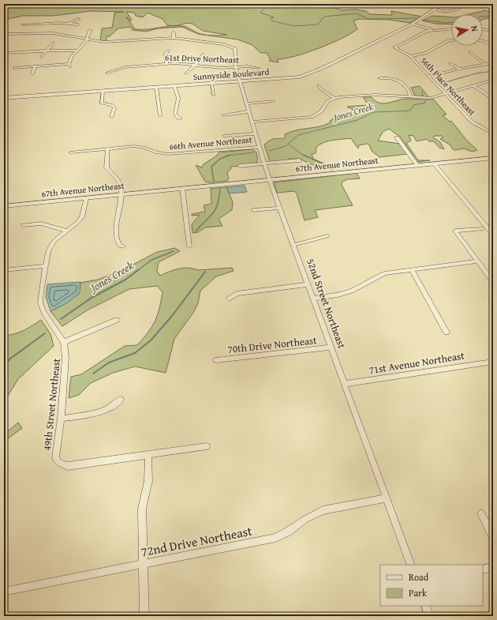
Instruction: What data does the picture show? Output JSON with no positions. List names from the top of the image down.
{
  "streets": {
    "street": [
      "61st Drive Northeast",
      "Sunnyside Boulevard",
      "56th Place Northeast",
      "66th Avenue Northeast",
      "67th Avenue Northeast",
      "52nd Street Northeast",
      "70th Drive Northeast",
      "71st Avenue Northeast",
      "49th Street Northeast",
      "72nd Drive Northeast"
    ]
  },
  "crossings": [
    ["61st Drive Northeast", "52nd Street Northeast"],
    ["Sunnyside Boulevard", "52nd Street Northeast"],
    ["66th Avenue Northeast", "52nd Street Northeast"],
    ["67th Avenue Northeast", "52nd Street Northeast"],
    ["67th Avenue Northeast", "49th Street Northeast"],
    ["52nd Street Northeast", "70th Drive Northeast"],
    ["52nd Street Northeast", "71st Avenue Northeast"],
    ["52nd Street Northeast", "72nd Drive Northeast"]
  ],
  "water": ["Jones Creek"],
  "legend": ["Road", "Park"],
  "north": "right"
}
